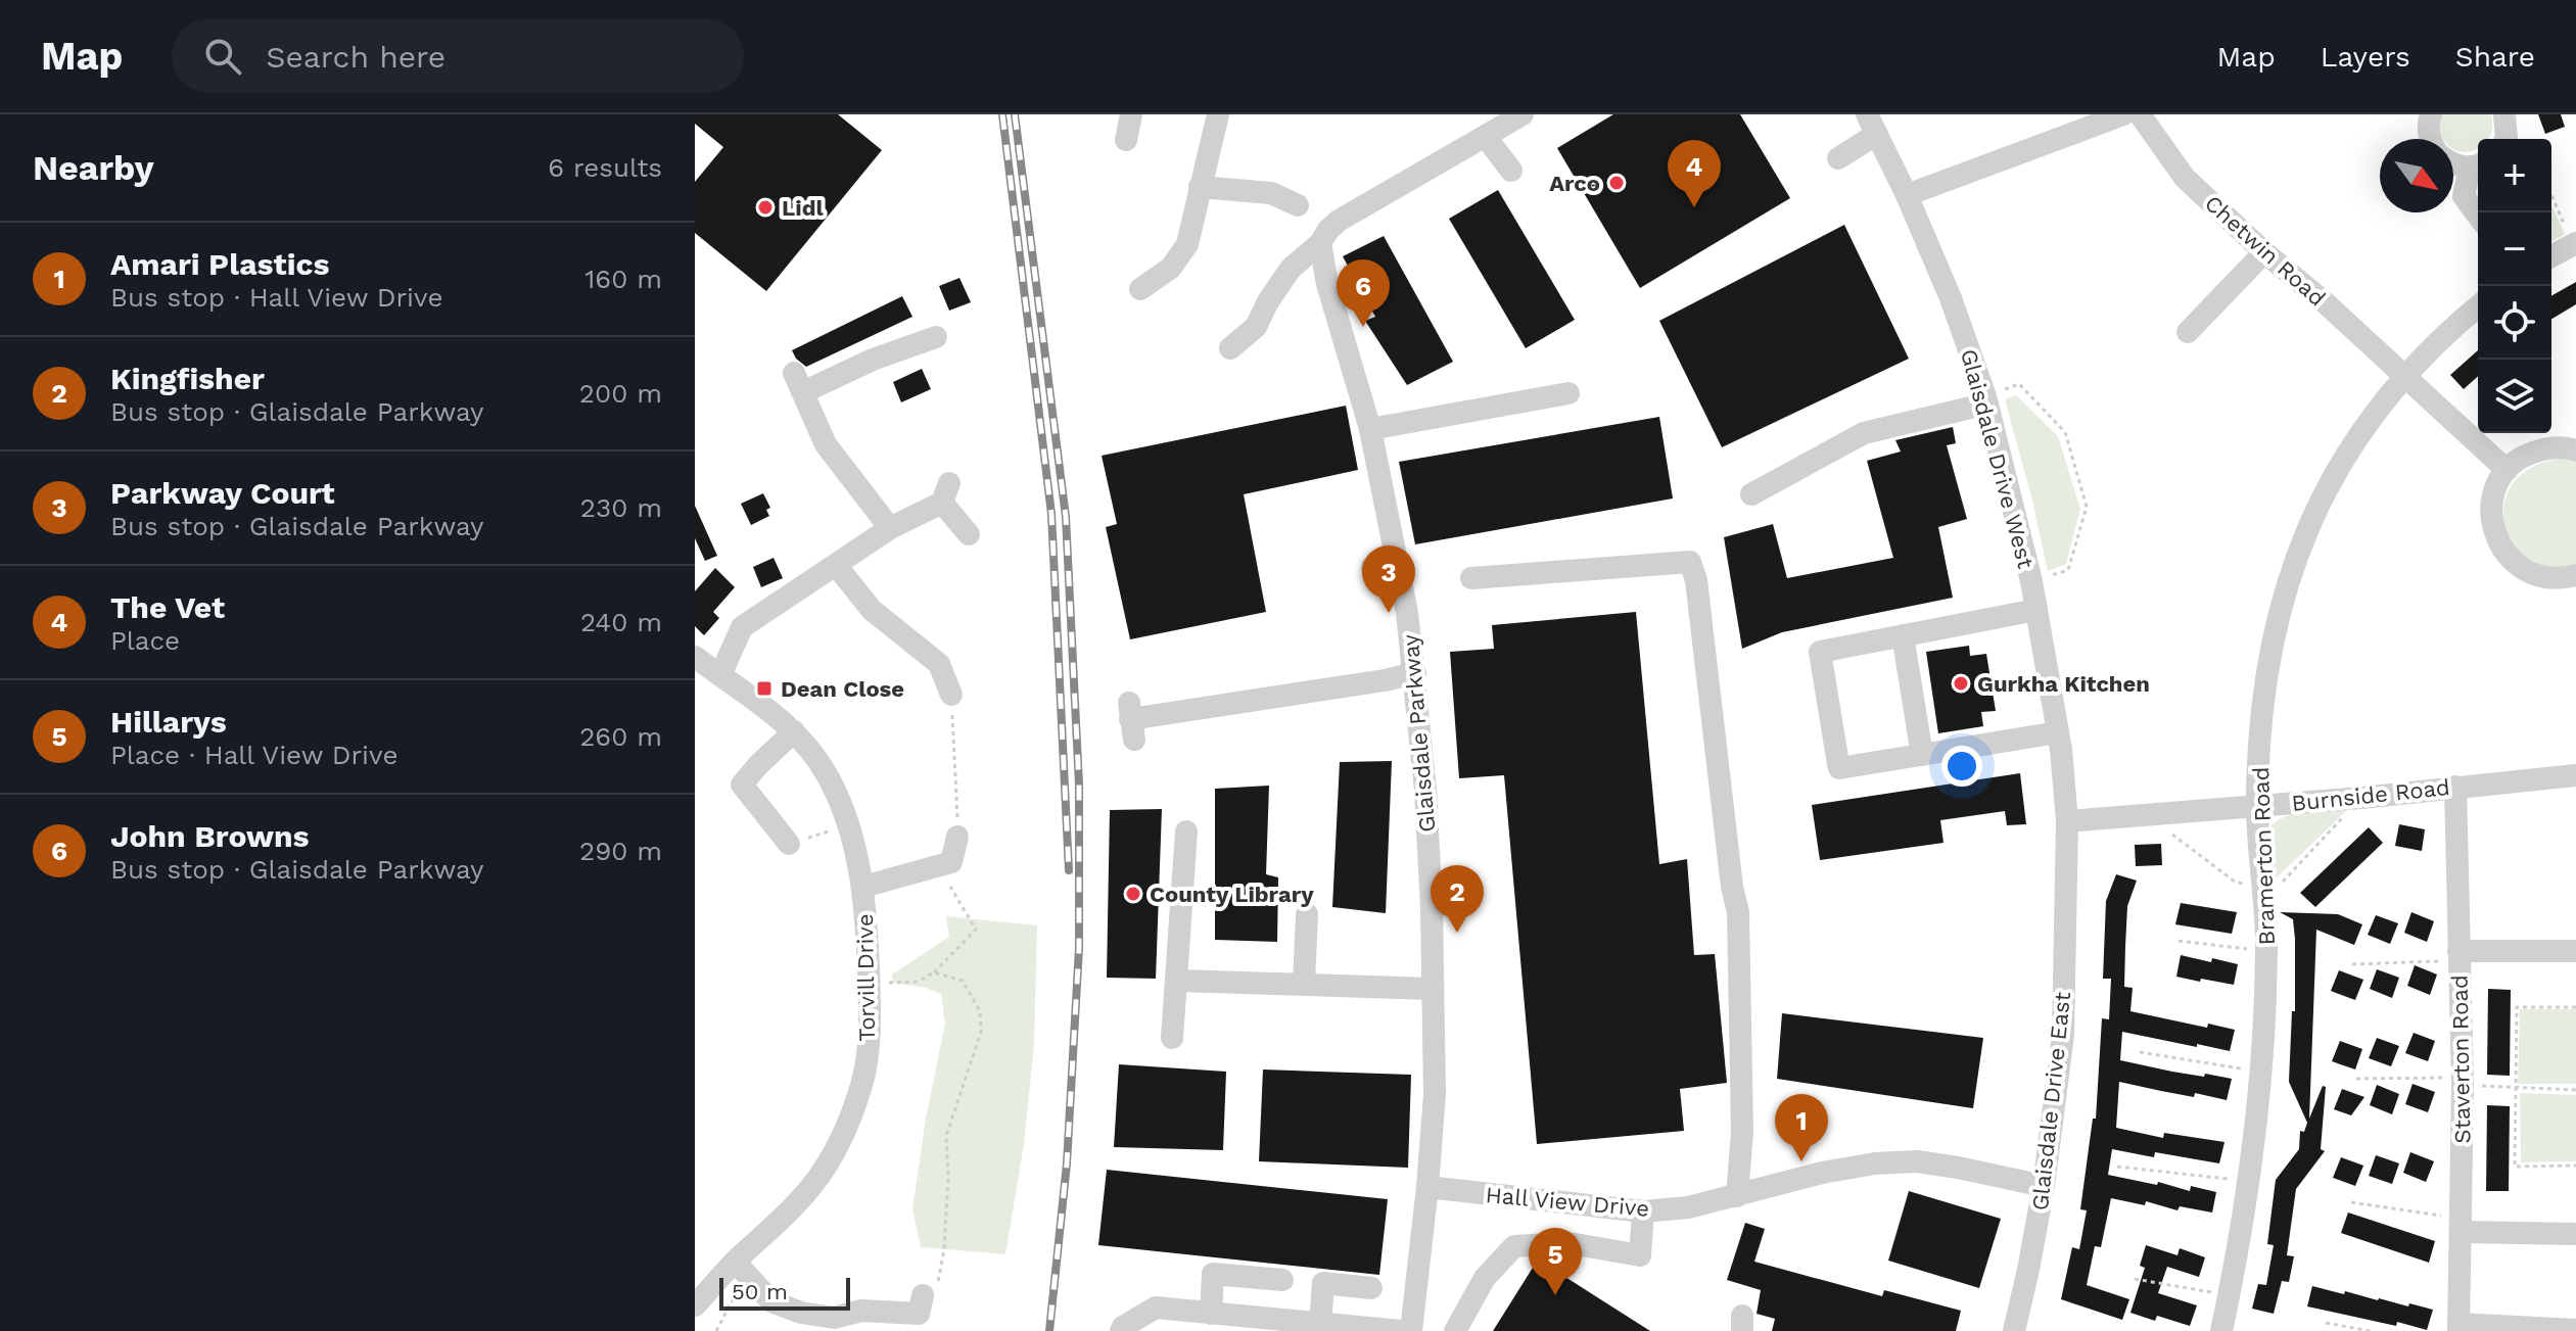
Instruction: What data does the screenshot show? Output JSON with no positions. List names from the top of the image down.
{
  "streets": {
    "street": [
      "Chetwin Road",
      "Glaisdale Drive West",
      "Glaisdale Parkway",
      "Burnside Road",
      "Bramerton Road",
      "Torvill Drive",
      "Staverton Road",
      "Glaisdale Drive East",
      "Hall View Drive"
    ]
  },
  "crossings": [
    ["Chetwin Road", "Bramerton Road"],
    ["Glaisdale Drive West", "Burnside Road"],
    ["Glaisdale Drive West", "Glaisdale Drive East"],
    ["Glaisdale Parkway", "Hall View Drive"],
    ["Burnside Road", "Bramerton Road"],
    ["Burnside Road", "Staverton Road"],
    ["Burnside Road", "Glaisdale Drive East"],
    ["Glaisdale Drive East", "Hall View Drive"]
  ],
  "places": {
    "other": [
      "Arco",
      "Lidl",
      "Gurkha Kitchen",
      "County Library"
    ],
    "transit": ["Dean Close"]
  },
  "scale_bar": "50 m",
  "north": "bottom right",
  "page": {
    "header": "Map",
    "search": "Search here",
    "nav": ["Map", "Layers", "Share"],
    "heading": ["Nearby", "6 results"],
    "map_buttons": ["+", "−"],
    "pins": [
      "4",
      "6",
      "3",
      "2",
      "1",
      "5"
    ],
    "list": [
      {
        "mark": "1",
        "name": "Amari Plastics",
        "note": "Bus stop · Hall View Drive",
        "value": "160 m"
      },
      {
        "mark": "2",
        "name": "Kingfisher",
        "note": "Bus stop · Glaisdale Parkway",
        "value": "200 m"
      },
      {
        "mark": "3",
        "name": "Parkway Court",
        "note": "Bus stop · Glaisdale Parkway",
        "value": "230 m"
      },
      {
        "mark": "4",
        "name": "The Vet",
        "note": "Place",
        "value": "240 m"
      },
      {
        "mark": "5",
        "name": "Hillarys",
        "note": "Place · Hall View Drive",
        "value": "260 m"
      },
      {
        "mark": "6",
        "name": "John Browns",
        "note": "Bus stop · Glaisdale Parkway",
        "value": "290 m"
      }
    ],
    "scale": "50 m"
  }
}
